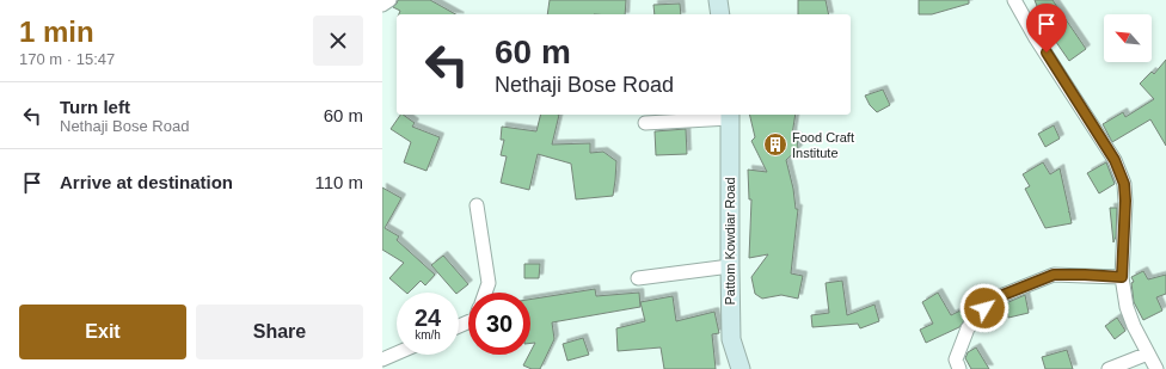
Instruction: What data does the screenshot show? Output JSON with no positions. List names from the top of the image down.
{
  "streets": {
    "main road": ["Pattom Kowdiar Road"]
  },
  "places": {
    "building": ["Food Craft Institute"]
  },
  "north": "top left",
  "page": {
    "heading": ["1 min", "170 m · 15:47"],
    "turn": ["60 m", "Nethaji Bose Road"],
    "list": [
      {
        "name": "Turn left",
        "note": "Nethaji Bose Road",
        "value": "60 m"
      },
      {
        "name": "Arrive at destination",
        "value": "110 m"
      }
    ],
    "speed": "24 km/h",
    "limit": "30",
    "buttons": ["Exit", "Share"]
  }
}
